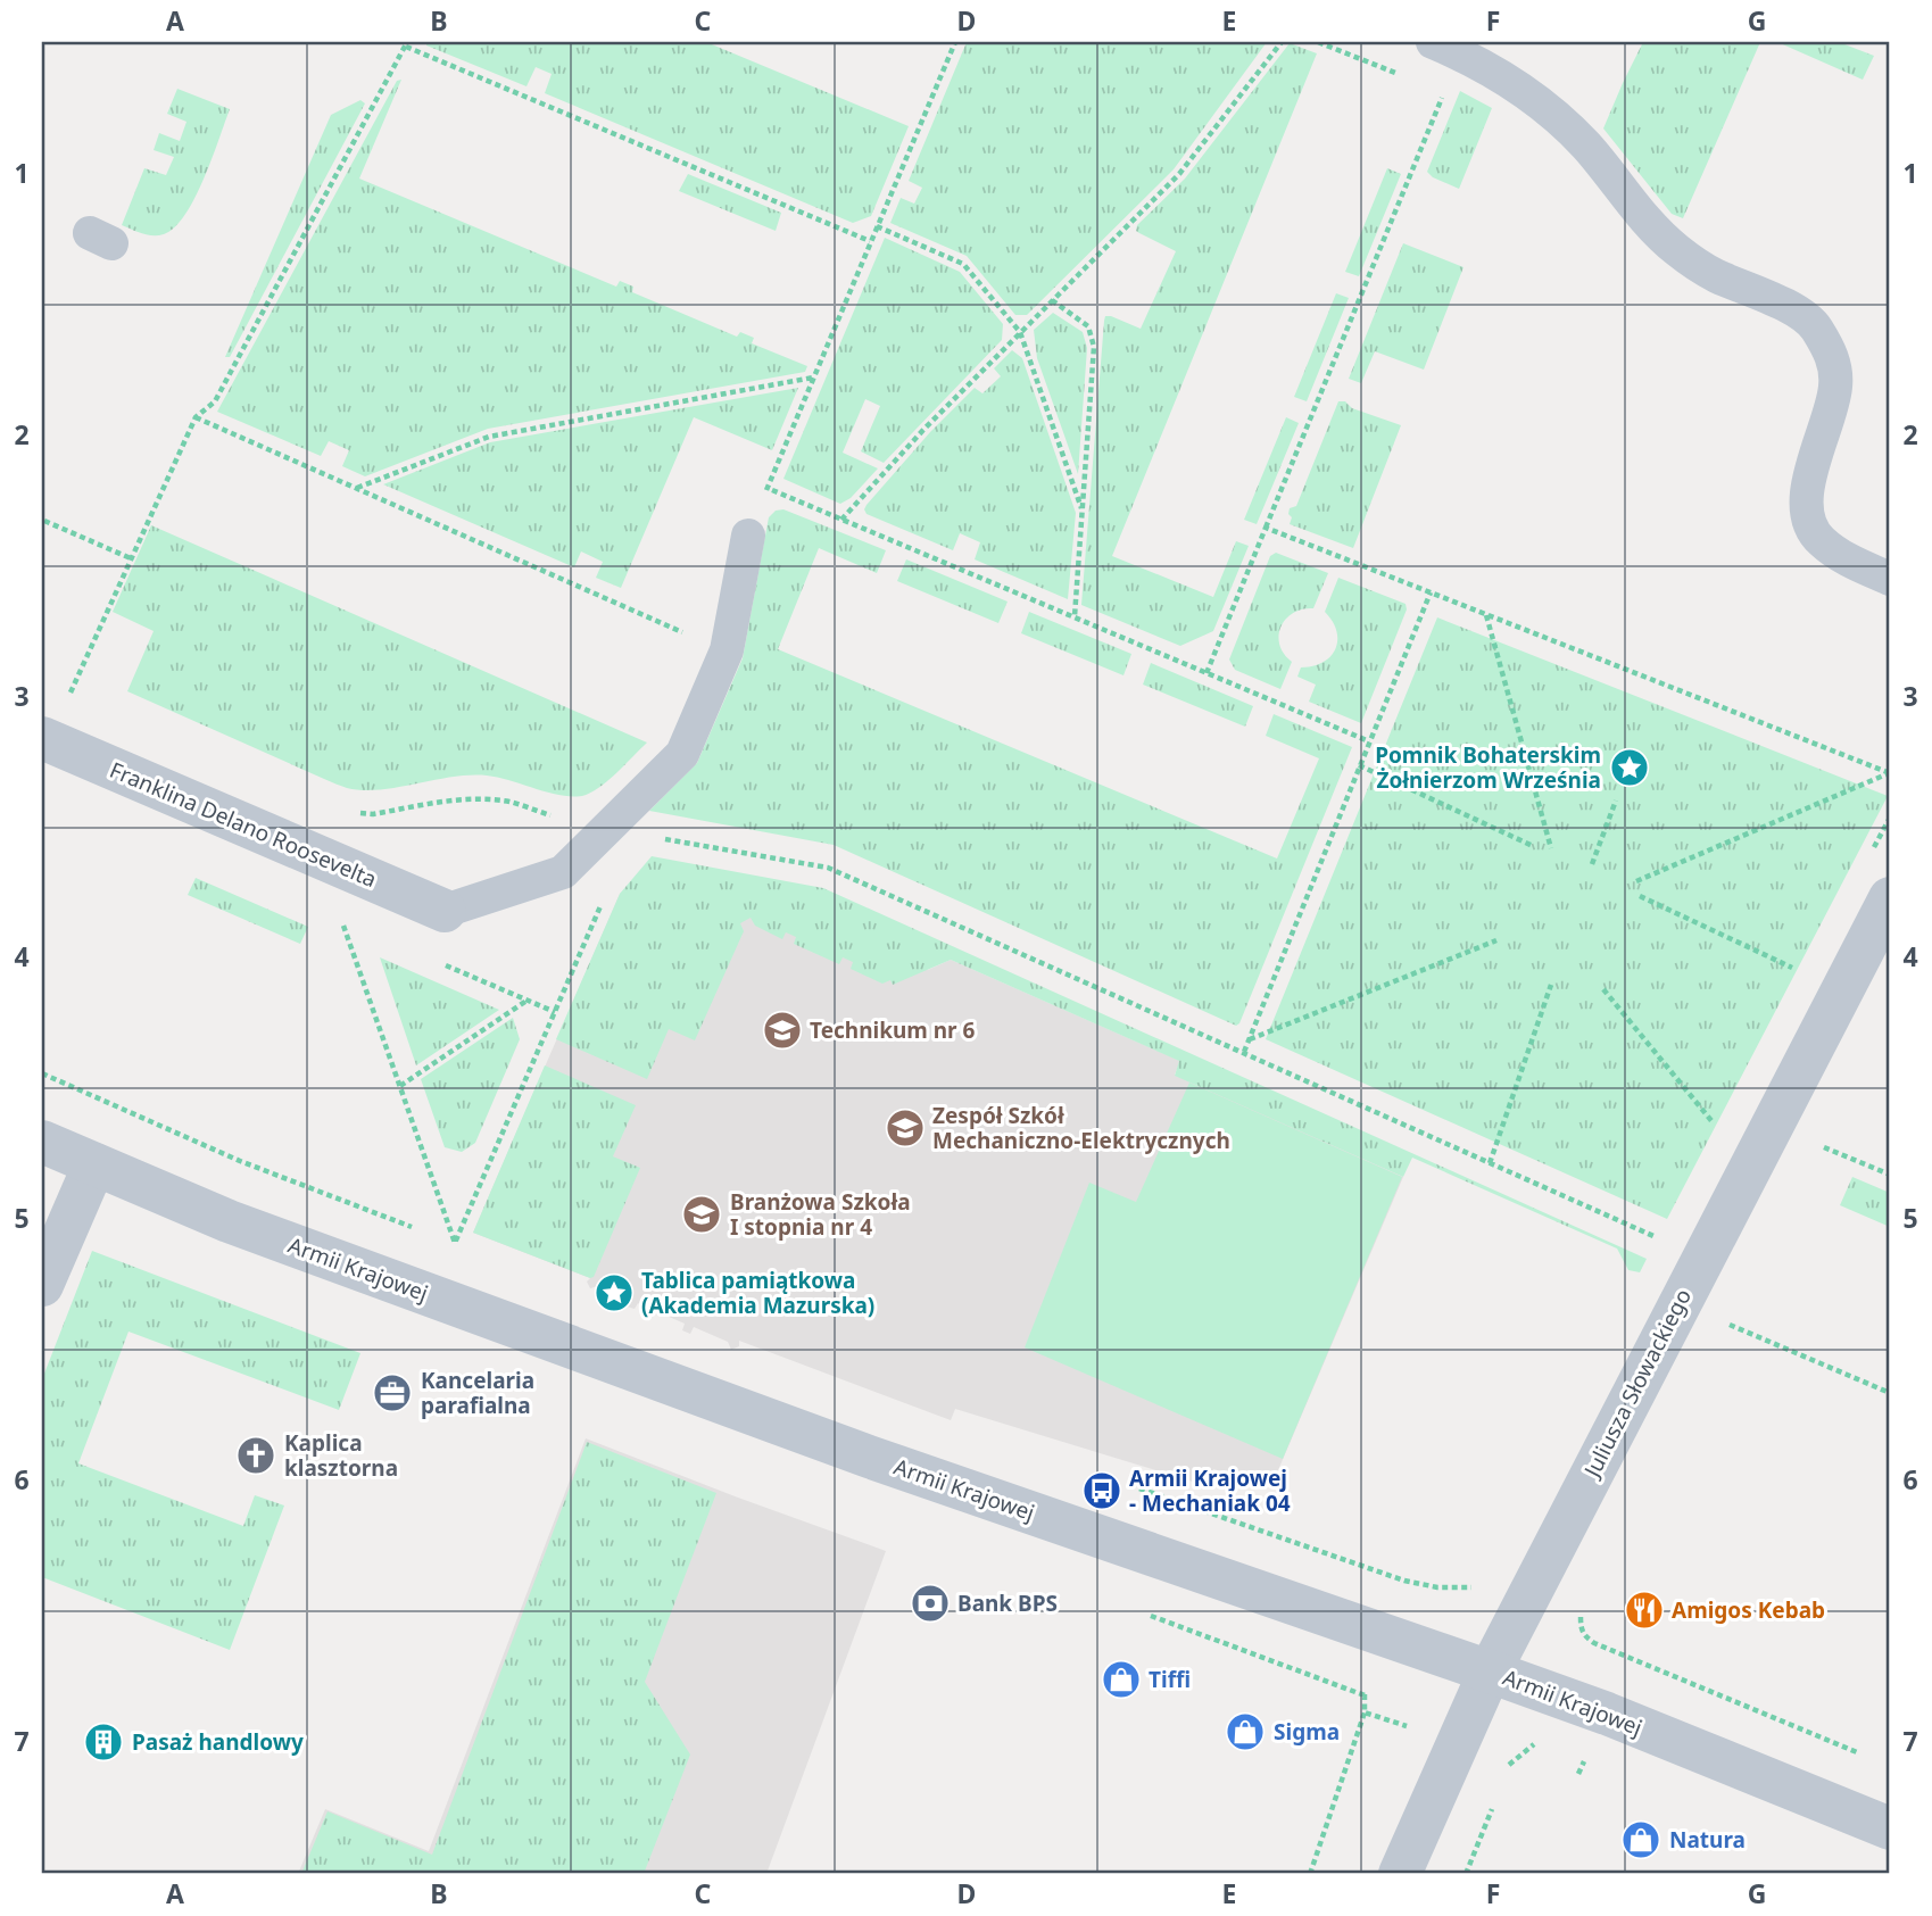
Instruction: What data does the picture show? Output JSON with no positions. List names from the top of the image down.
{
  "streets": {
    "street": ["Franklina Delano Roosevelta", "Armii Krajowej", "Juliusza Słowackiego"]
  },
  "crossings": [
    ["Armii Krajowej", "Juliusza Słowackiego"]
  ],
  "places": {
    "place": ["Pomnik Bohaterskim Żołnierzom Września", "Tablica pamiątkowa (Akademia Mazurska)"],
    "school or university": ["Technikum nr 6", "Zespół Szkół Mechaniczno-Elektrycznych", "Branżowa Szkoła I stopnia nr 4"],
    "office": ["Kancelaria parafialna"],
    "church": ["Kaplica klasztorna"],
    "bus stop": ["Armii Krajowej - Mechaniak 04"],
    "bank": ["Bank BPS"],
    "restaurant": ["Amigos Kebab"],
    "shop": ["Tiffi", "Sigma", "Natura"],
    "building": ["Pasaż handlowy"]
  },
  "grid": {
    "columns": [
      "A",
      "B",
      "C",
      "D",
      "E",
      "F",
      "G"
    ],
    "rows": [
      "1",
      "2",
      "3",
      "4",
      "5",
      "6",
      "7"
    ]
  }
}
